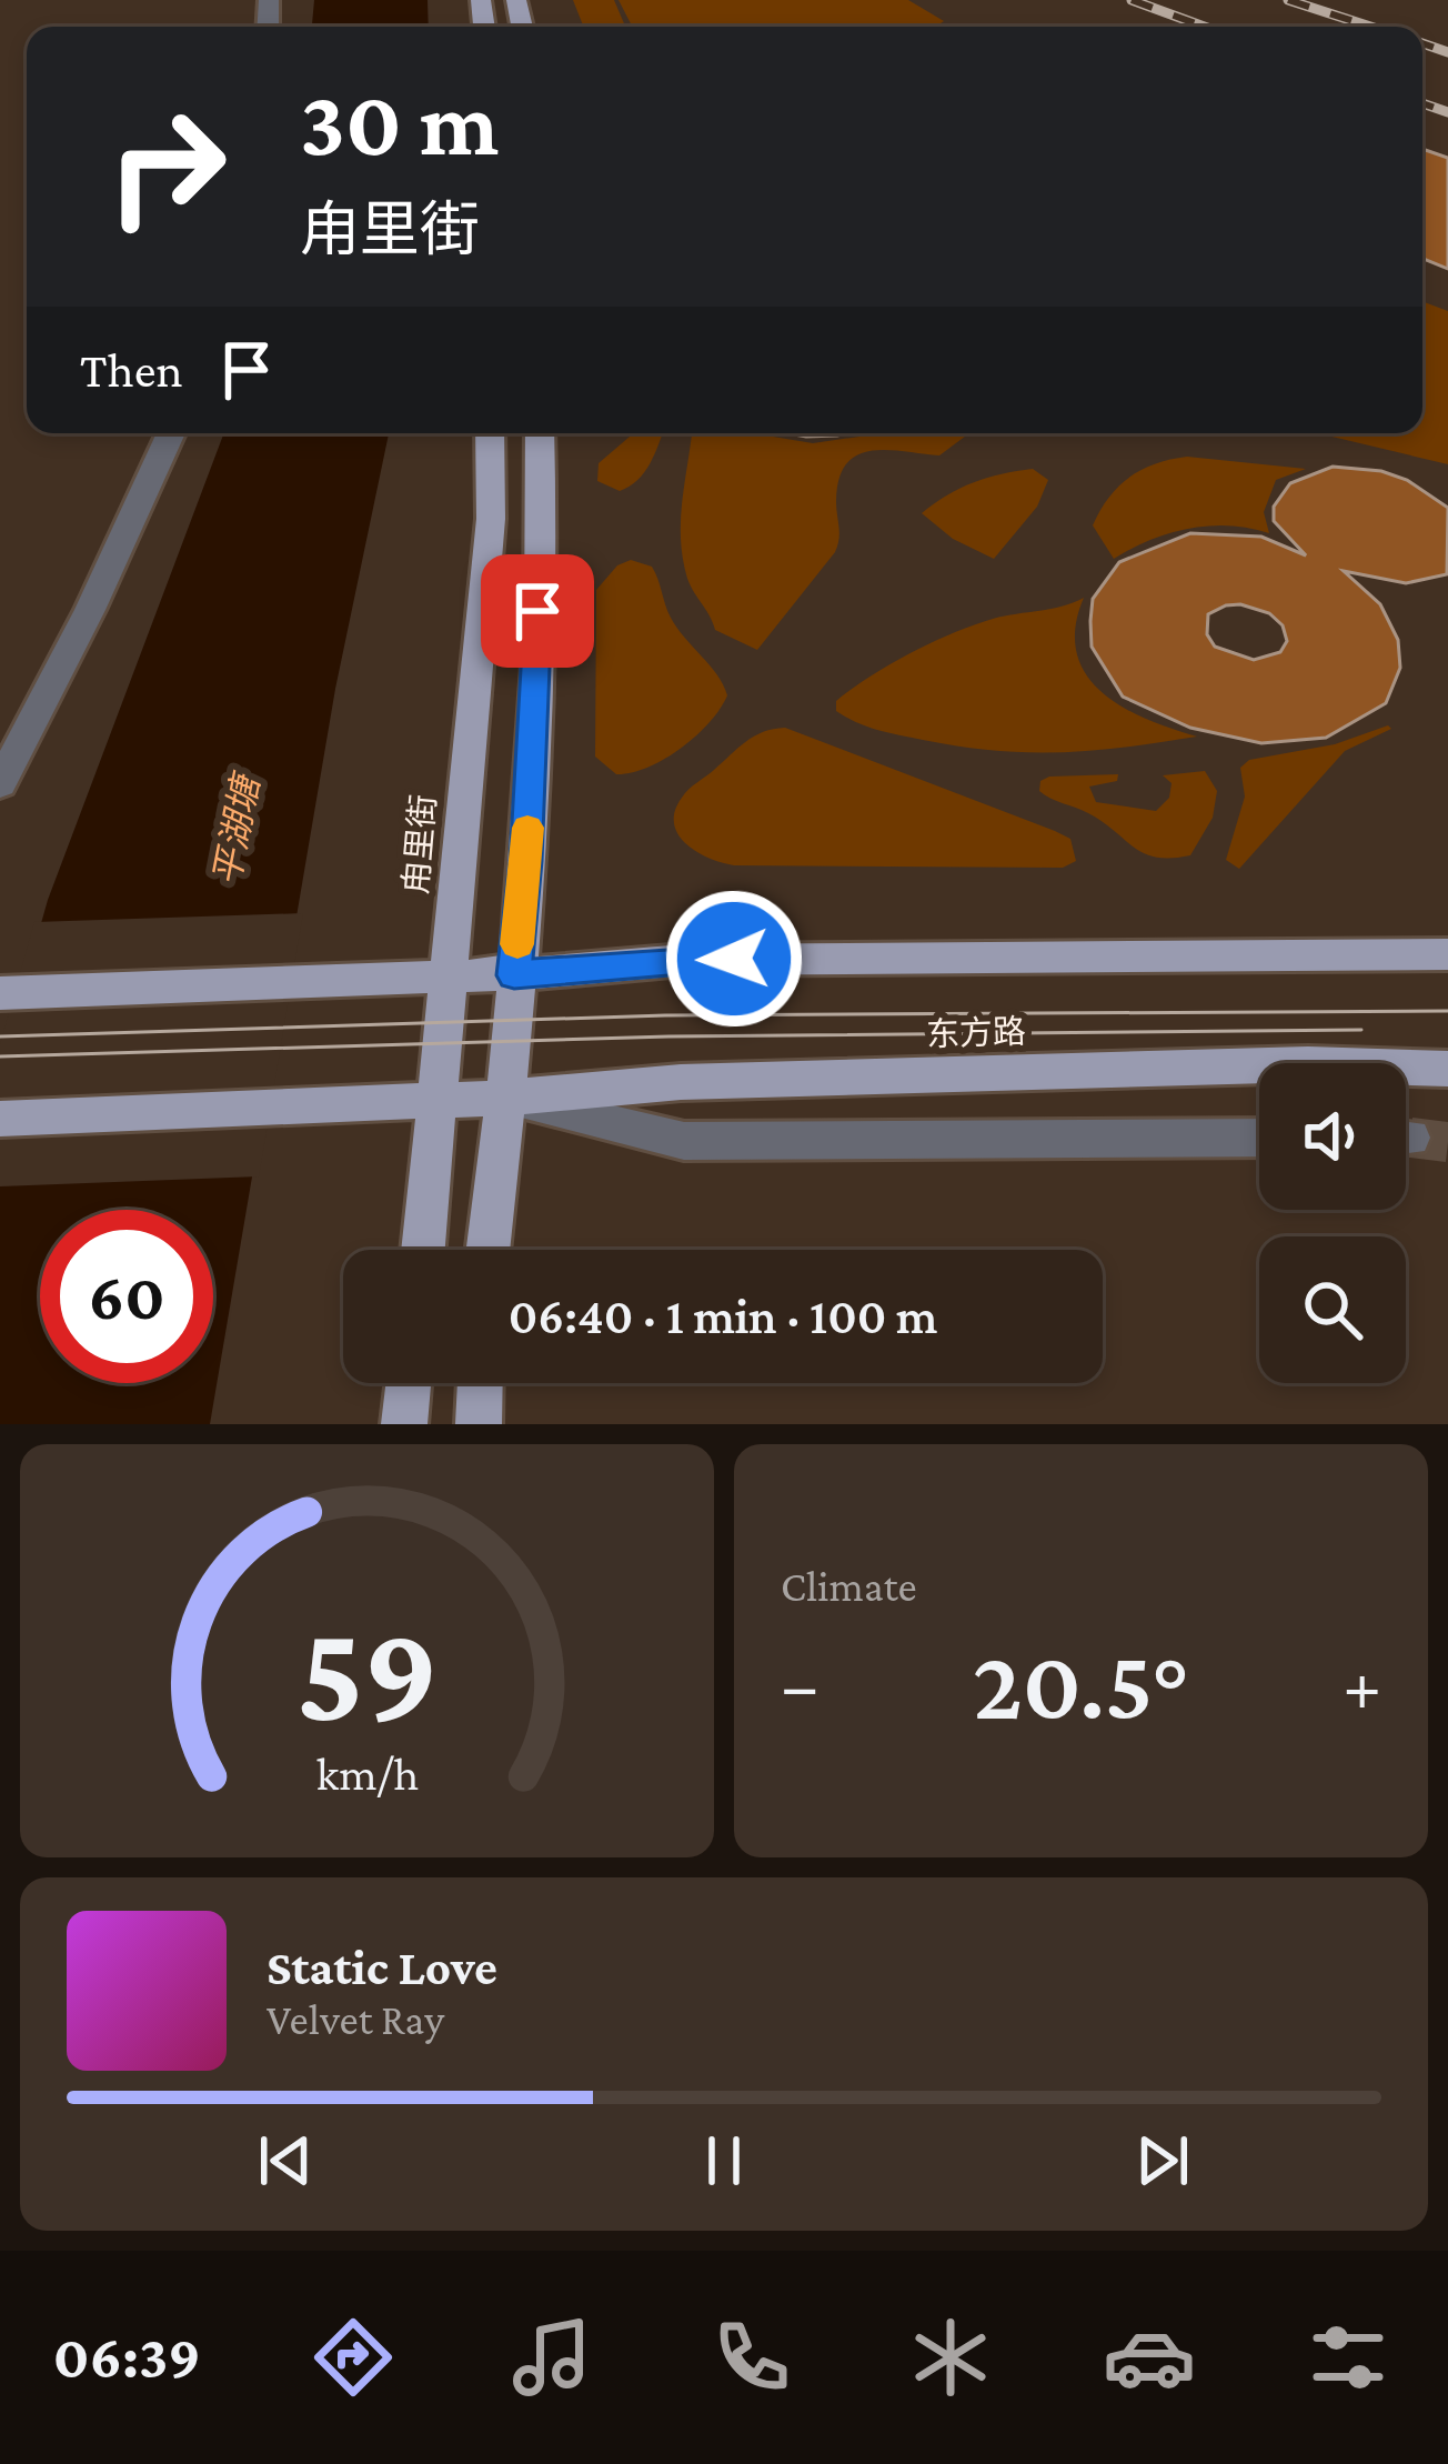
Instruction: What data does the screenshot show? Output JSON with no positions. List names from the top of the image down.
{
  "streets": {
    "main road": ["甪里街", "东方路"]
  },
  "crossings": [
    ["甪里街", "东方路"]
  ],
  "water": ["平湖塘"],
  "page": {
    "turn": ["30 m", "甪里街"],
    "then": "Then",
    "limit": "60",
    "trip": "06:40 · 1 min · 100 m",
    "tile": "Climate",
    "heat": ["−", "20.5°", "+"],
    "song": ["Static Love", "Velvet Ray"],
    "tabs": "06:39",
    "gauge": ["59", "km/h"]
  }
}
